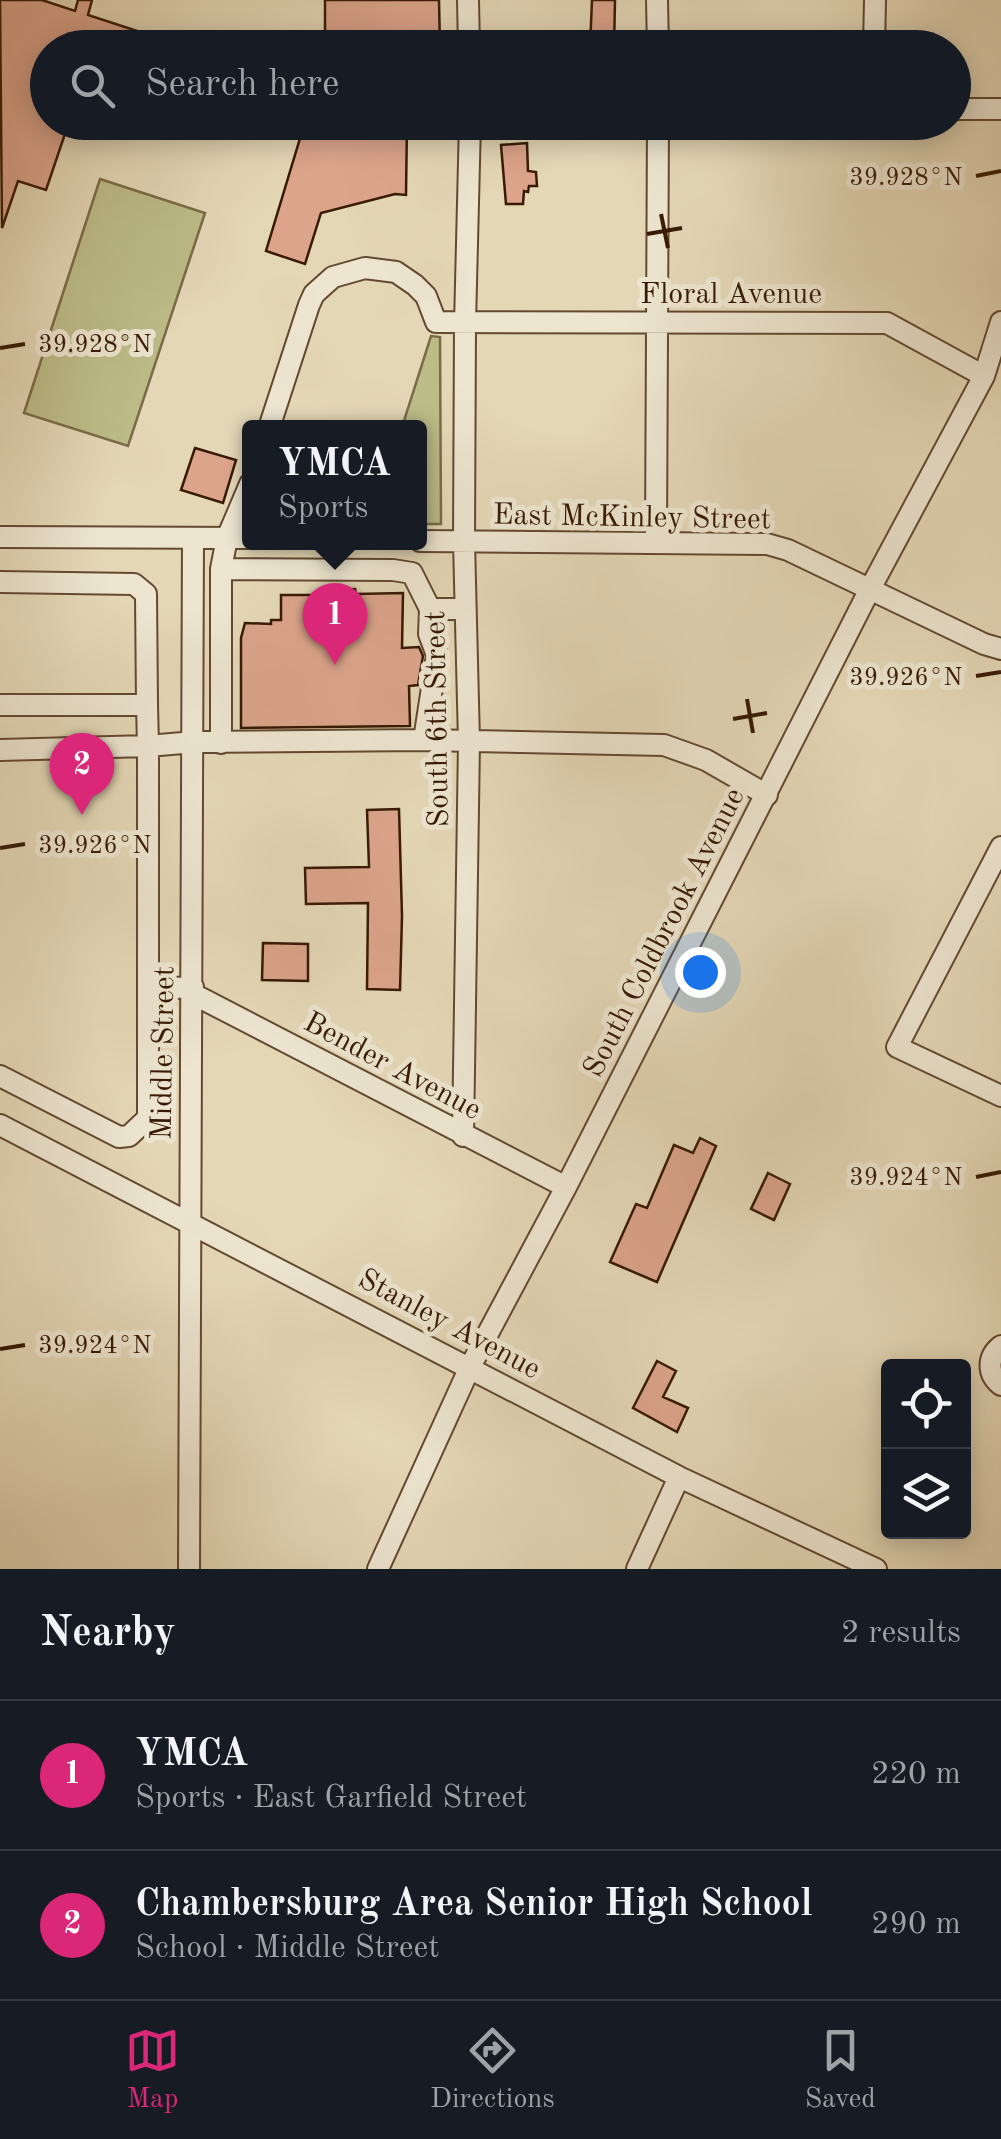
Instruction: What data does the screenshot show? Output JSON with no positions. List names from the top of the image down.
{
  "streets": {
    "street": [
      "Floral Avenue",
      "East McKinley Street",
      "South 6th Street",
      "South Coldbrook Avenue",
      "Middle Street",
      "Bender Avenue",
      "Stanley Avenue"
    ]
  },
  "crossings": [
    ["Floral Avenue", "South 6th Street"],
    ["Floral Avenue", "South Coldbrook Avenue"],
    ["East McKinley Street", "South 6th Street"],
    ["East McKinley Street", "South Coldbrook Avenue"],
    ["South 6th Street", "Bender Avenue"],
    ["South Coldbrook Avenue", "Bender Avenue"],
    ["South Coldbrook Avenue", "Stanley Avenue"],
    ["Middle Street", "Bender Avenue"],
    ["Middle Street", "Stanley Avenue"]
  ],
  "page": {
    "search": "Search here",
    "popup": ["YMCA", "Sports"],
    "pins": ["1", "2"],
    "heading": ["Nearby", "2 results"],
    "list": [
      {
        "mark": "1",
        "name": "YMCA",
        "note": "Sports · East Garfield Street",
        "value": "220 m"
      },
      {
        "mark": "2",
        "name": "Chambersburg Area Senior High School",
        "note": "School · Middle Street",
        "value": "290 m"
      }
    ],
    "nav": ["Map", "Directions", "Saved"]
  },
  "coordinates": ["39.928°N", "39.926°N", "39.924°N"]
}
